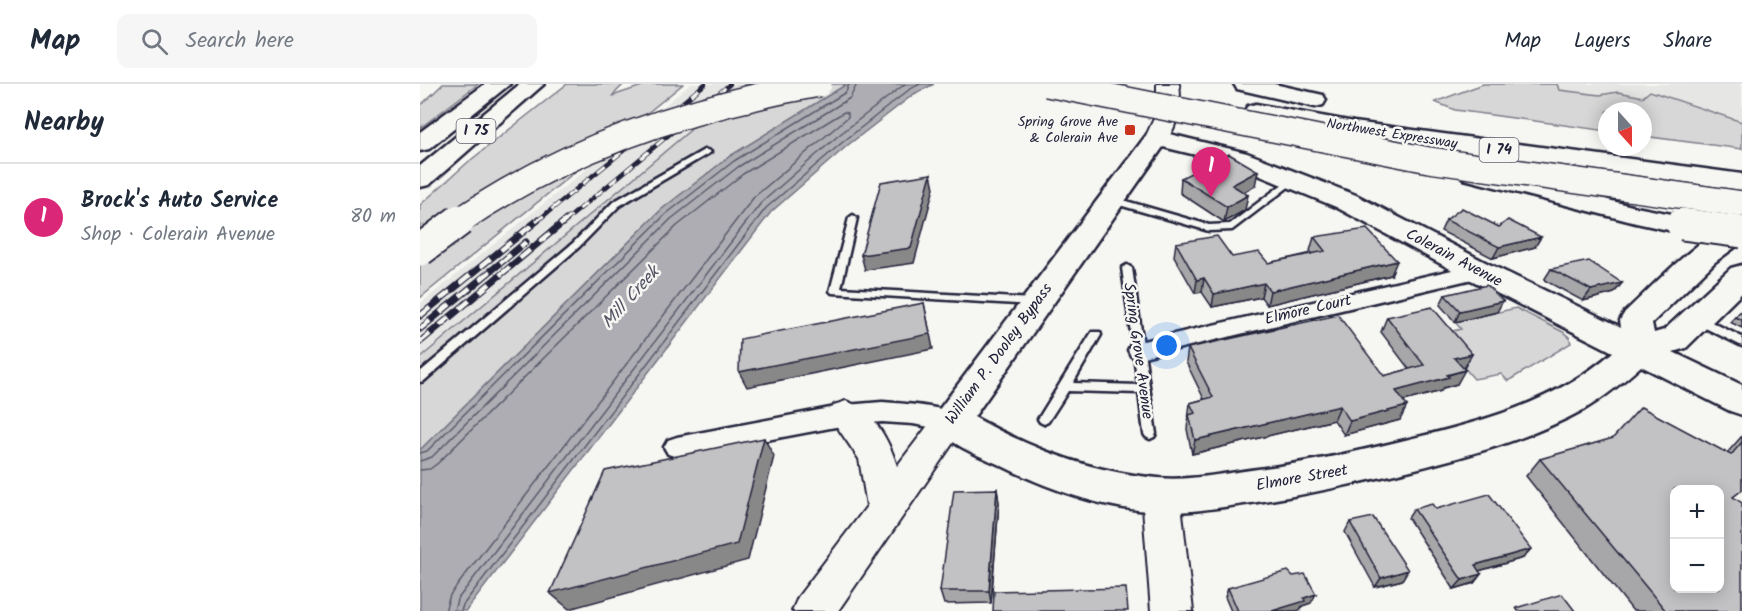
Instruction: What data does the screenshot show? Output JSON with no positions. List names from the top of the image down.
{
  "streets": {
    "main road": [
      "I 75",
      "Northwest Expressway",
      "I 74",
      "Colerain Avenue",
      "William P. Dooley Bypass",
      "Elmore Street"
    ],
    "street": ["Elmore Court"],
    "lane": ["Spring Grove Avenue"]
  },
  "crossings": [
    ["Northwest Expressway", "William P. Dooley Bypass"],
    ["Colerain Avenue", "Elmore Court"],
    ["Colerain Avenue", "William P. Dooley Bypass"],
    ["Colerain Avenue", "Elmore Street"],
    ["Elmore Court", "Spring Grove Avenue"],
    ["William P. Dooley Bypass", "Elmore Street"]
  ],
  "water": ["Mill Creek"],
  "places": {
    "transit": ["Spring Grove Ave & Colerain Ave"]
  },
  "north": "bottom",
  "page": {
    "header": "Map",
    "search": "Search here",
    "nav": ["Map", "Layers", "Share"],
    "heading": "Nearby",
    "pins": "1",
    "list": [
      {
        "mark": "1",
        "name": "Brock's Auto Service",
        "note": "Shop · Colerain Avenue",
        "value": "80 m"
      }
    ],
    "map_buttons": ["+", "−"]
  }
}
